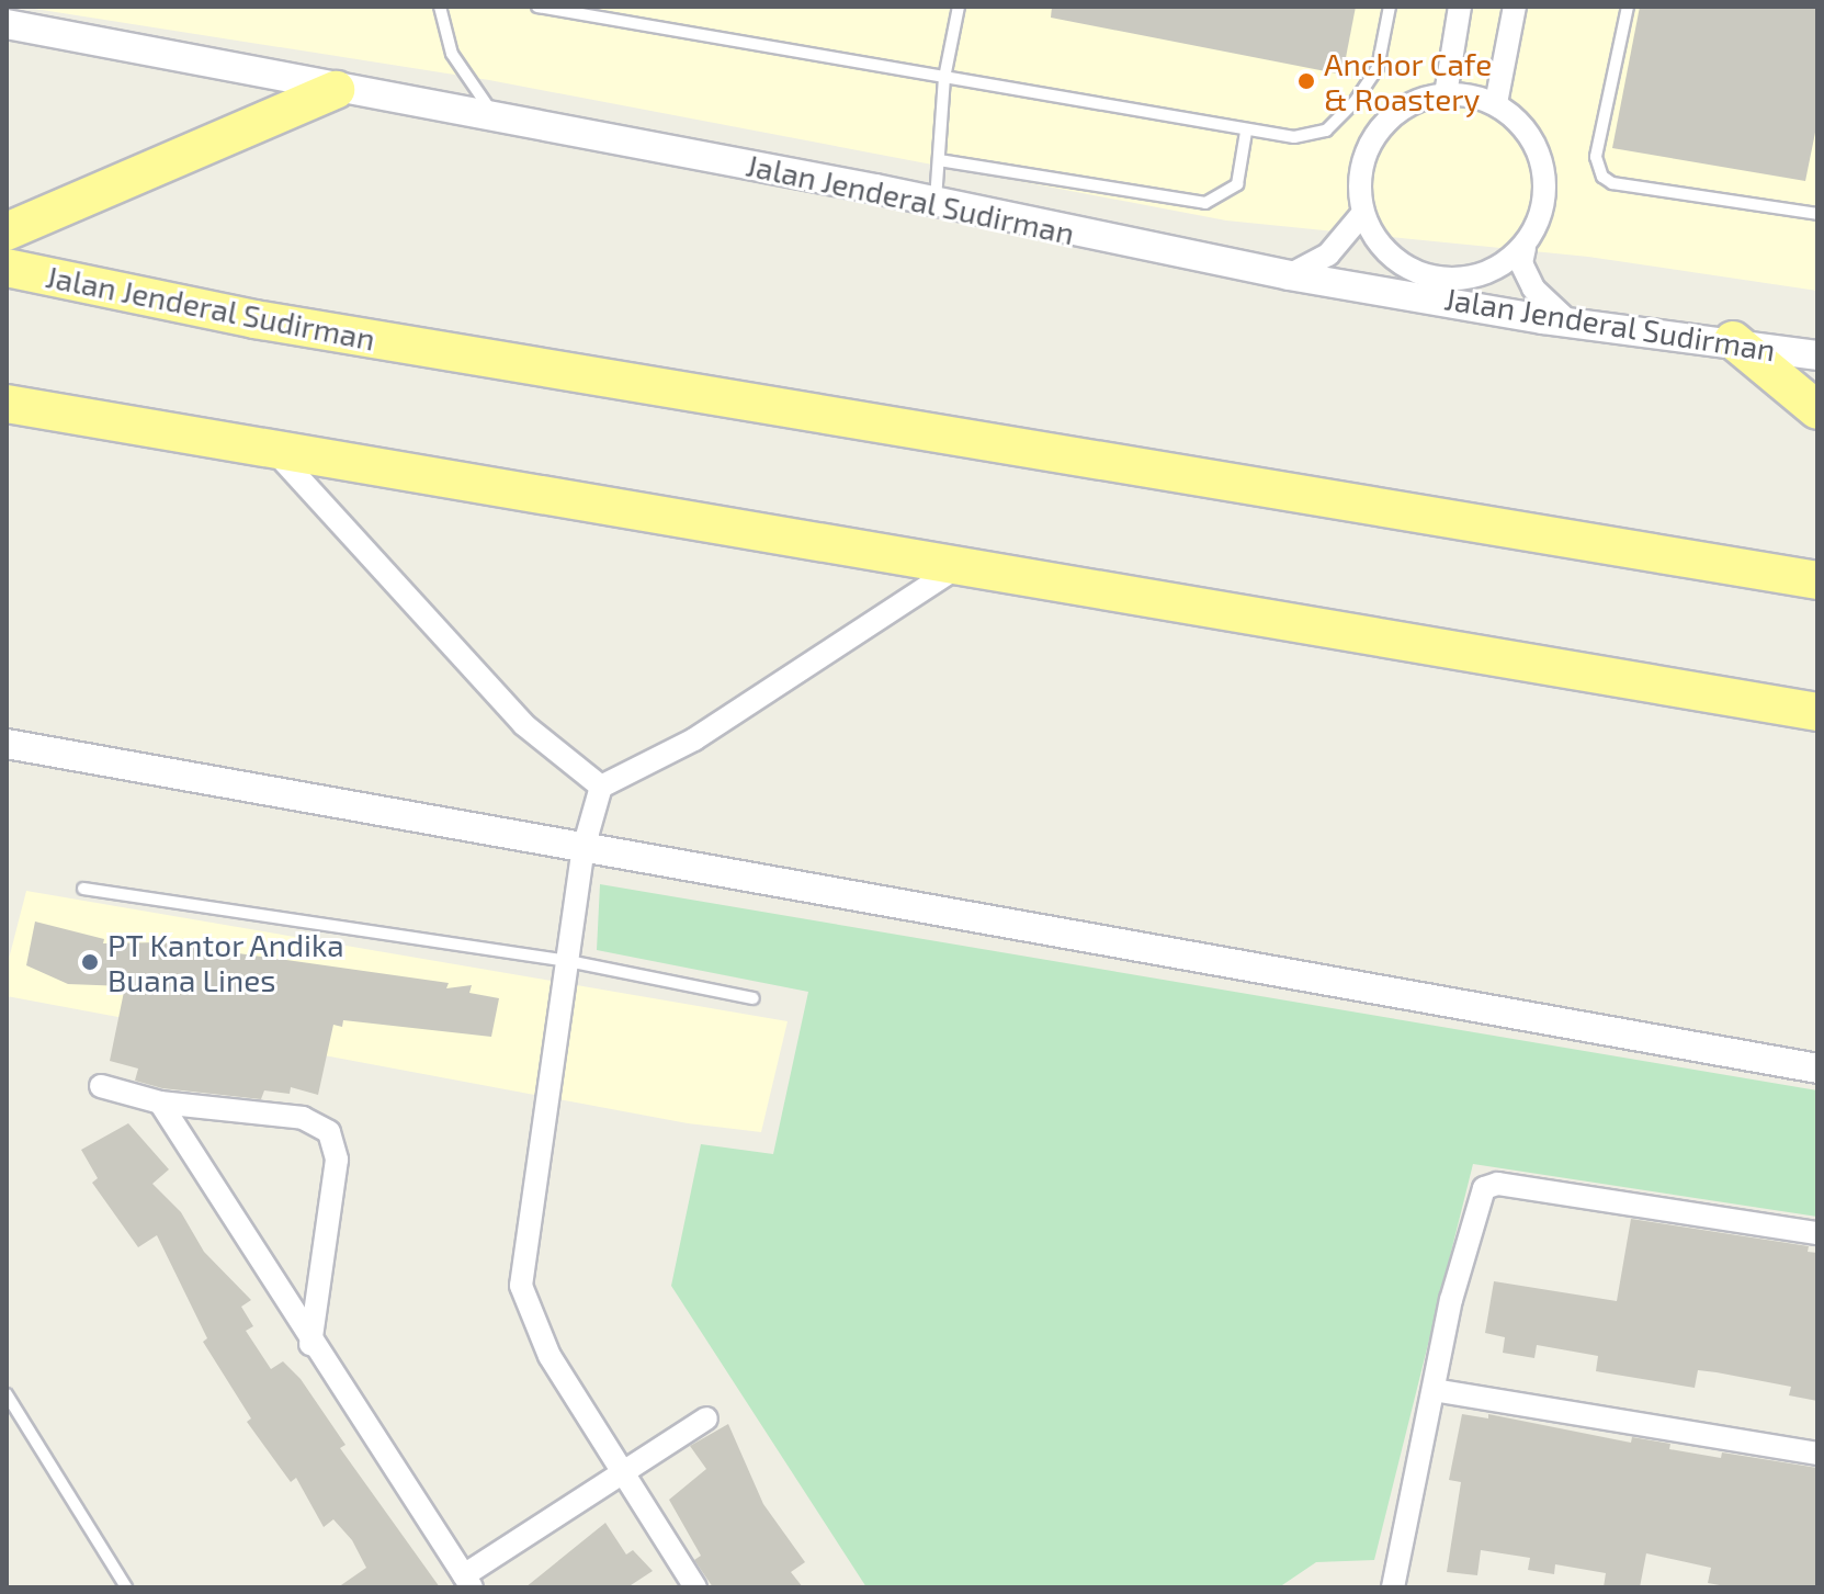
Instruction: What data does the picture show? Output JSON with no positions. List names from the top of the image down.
{
  "streets": {
    "highway": ["Jalan Jenderal Sudirman"]
  },
  "places": ["Anchor Cafe & Roastery", "PT Kantor Andika Buana Lines"]
}
